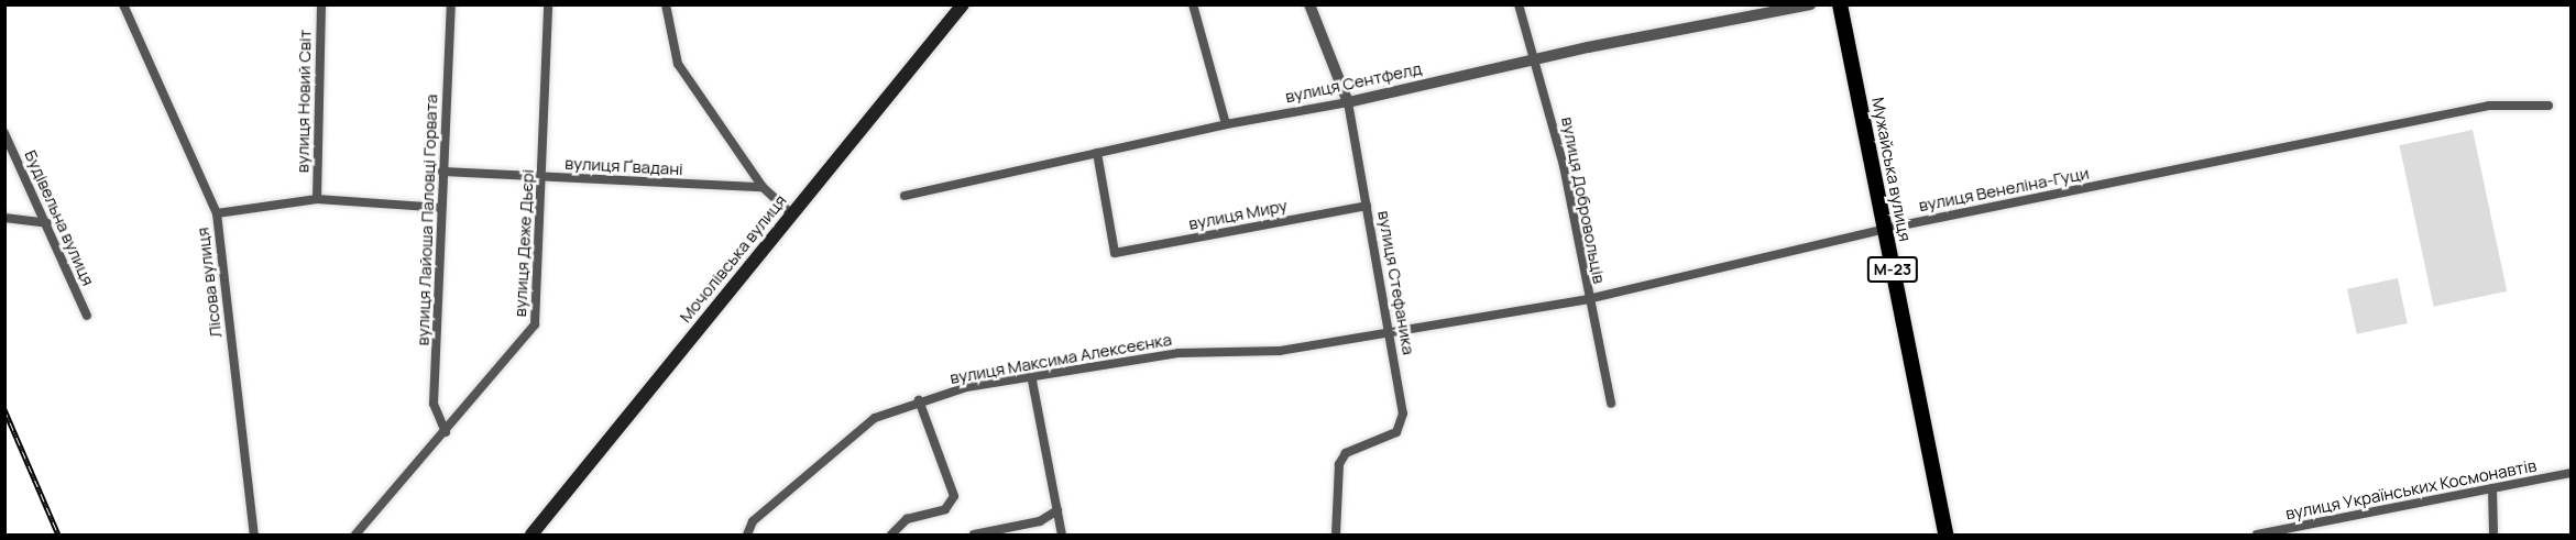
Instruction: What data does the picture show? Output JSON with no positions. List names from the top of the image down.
{
  "streets": {
    "highway": ["Мужайська вулиця", "М-23"],
    "main road": ["Мочолівська вулиця"],
    "street": [
      "вулиця Сентфелд",
      "вулиця Новий Світ",
      "вулиця Ґвадані",
      "вулиця Венеліна-Гуци",
      "вулиця Добровольців",
      "вулиця Миру",
      "Будівельна вулиця",
      "вулиця Лайоша Паловці Горвата",
      "вулиця Деже Дьєрі",
      "Лісова вулиця",
      "вулиця Стефаника",
      "вулиця Максима Алексеєнка",
      "вулиця Українських Космонавтів"
    ]
  },
  "crossings": [
    ["вулиця Сентфелд", "вулиця Добровольців"],
    ["вулиця Сентфелд", "вулиця Миру"],
    ["вулиця Сентфелд", "вулиця Стефаника"],
    ["вулиця Ґвадані", "вулиця Лайоша Паловці Горвата"],
    ["вулиця Ґвадані", "вулиця Деже Дьєрі"],
    ["Мужайська вулиця", "вулиця Венеліна-Гуци"],
    ["вулиця Венеліна-Гуци", "вулиця Добровольців"],
    ["вулиця Венеліна-Гуци", "вулиця Стефаника"],
    ["вулиця Венеліна-Гуци", "вулиця Максима Алексеєнка"],
    ["вулиця Миру", "вулиця Стефаника"],
    ["вулиця Лайоша Паловці Горвата", "вулиця Деже Дьєрі"],
    ["вулиця Стефаника", "вулиця Максима Алексеєнка"]
  ]
}
